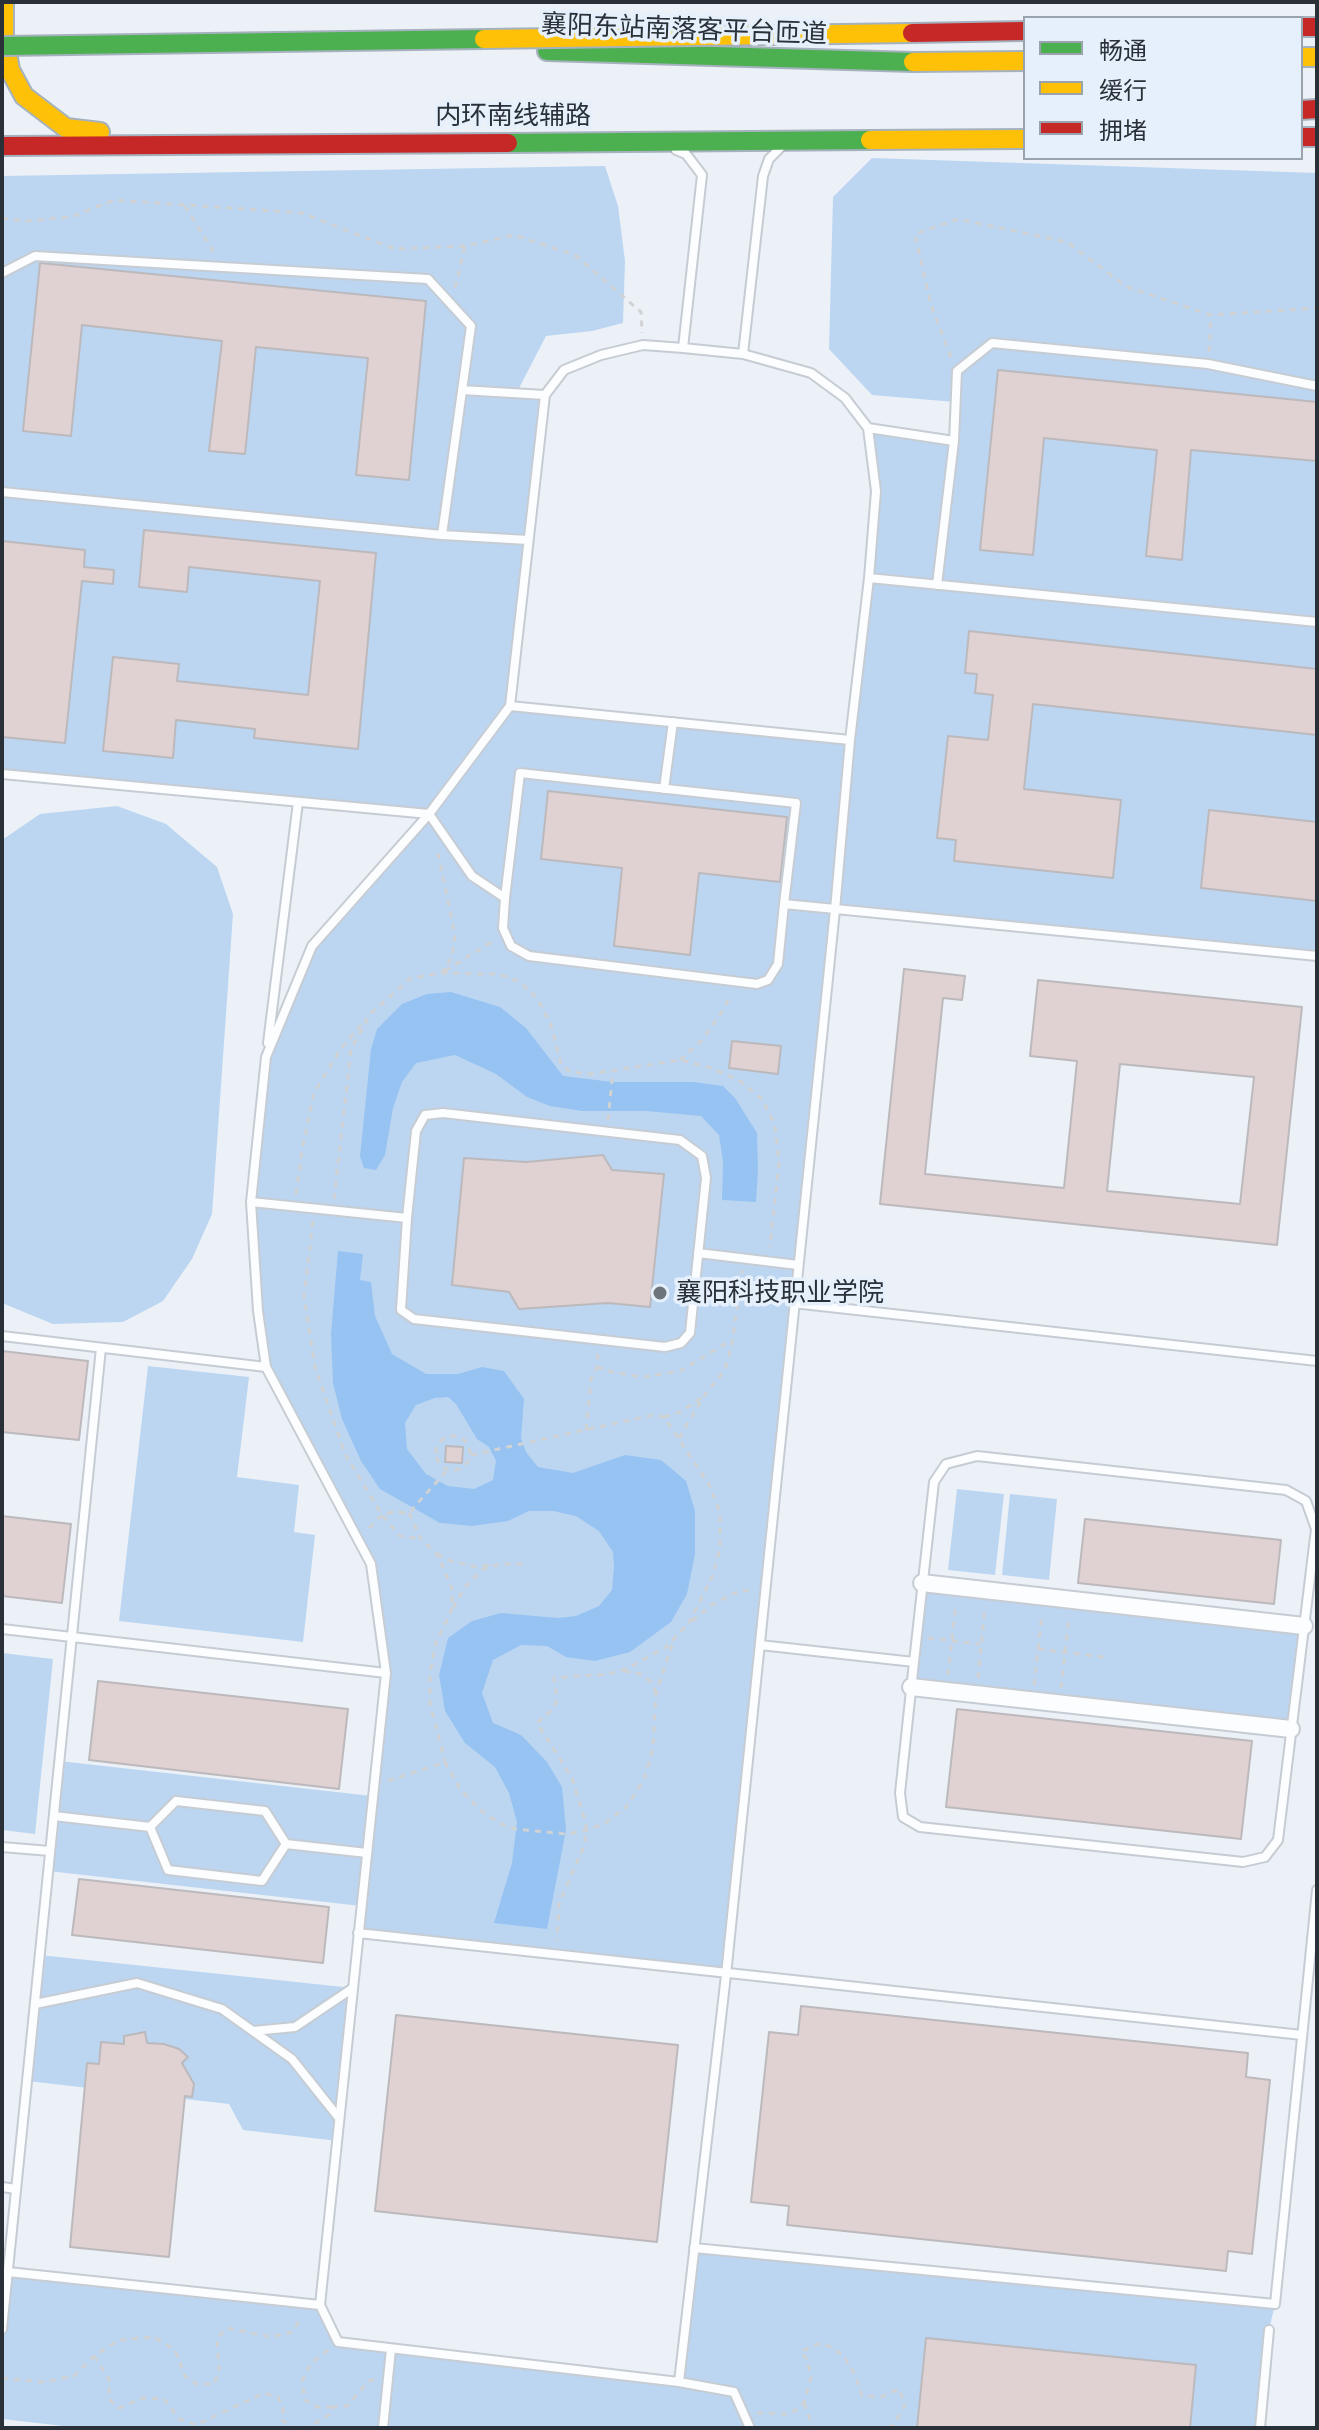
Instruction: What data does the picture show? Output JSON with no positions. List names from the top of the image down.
{
  "streets": {
    "main road": ["襄阳东站南落客平台匝道", "内环南线辅路"]
  },
  "places": ["襄阳科技职业学院"],
  "legend": ["畅通", "缓行", "拥堵"]
}
